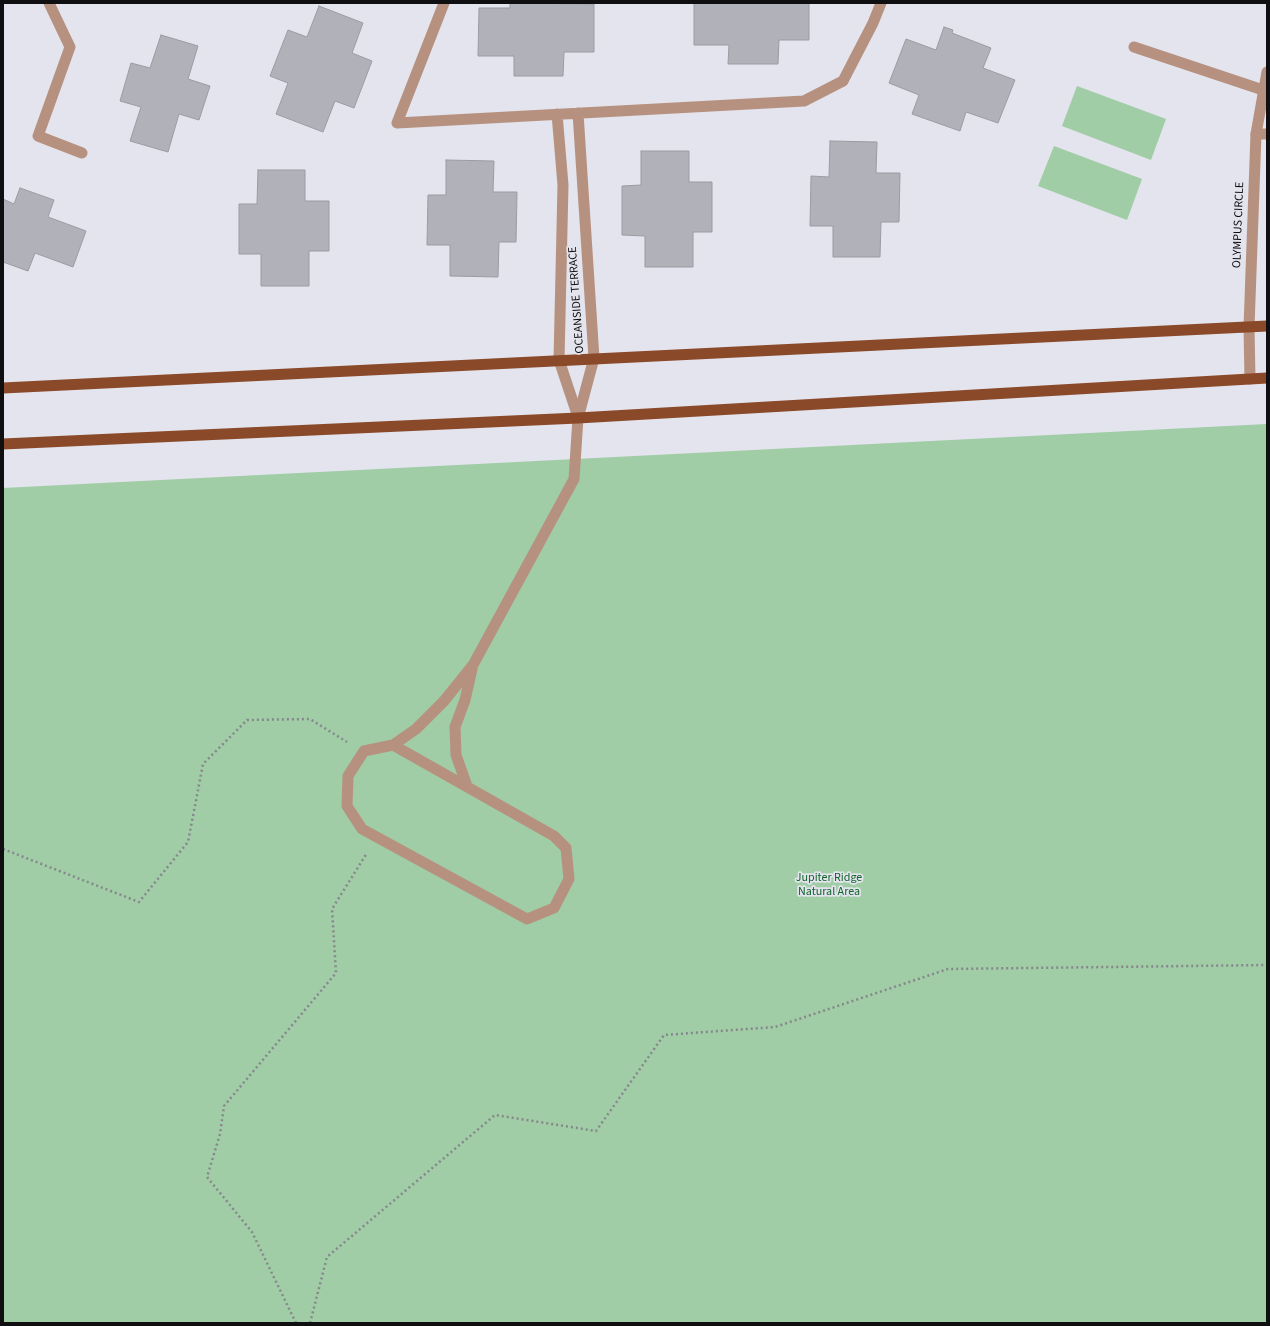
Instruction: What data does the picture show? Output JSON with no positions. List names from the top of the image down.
{
  "streets": {
    "street": ["OLYMPUS CIRCLE", "OCEANSIDE TERRACE"]
  },
  "parks": ["Jupiter Ridge Natural Area"]
}
